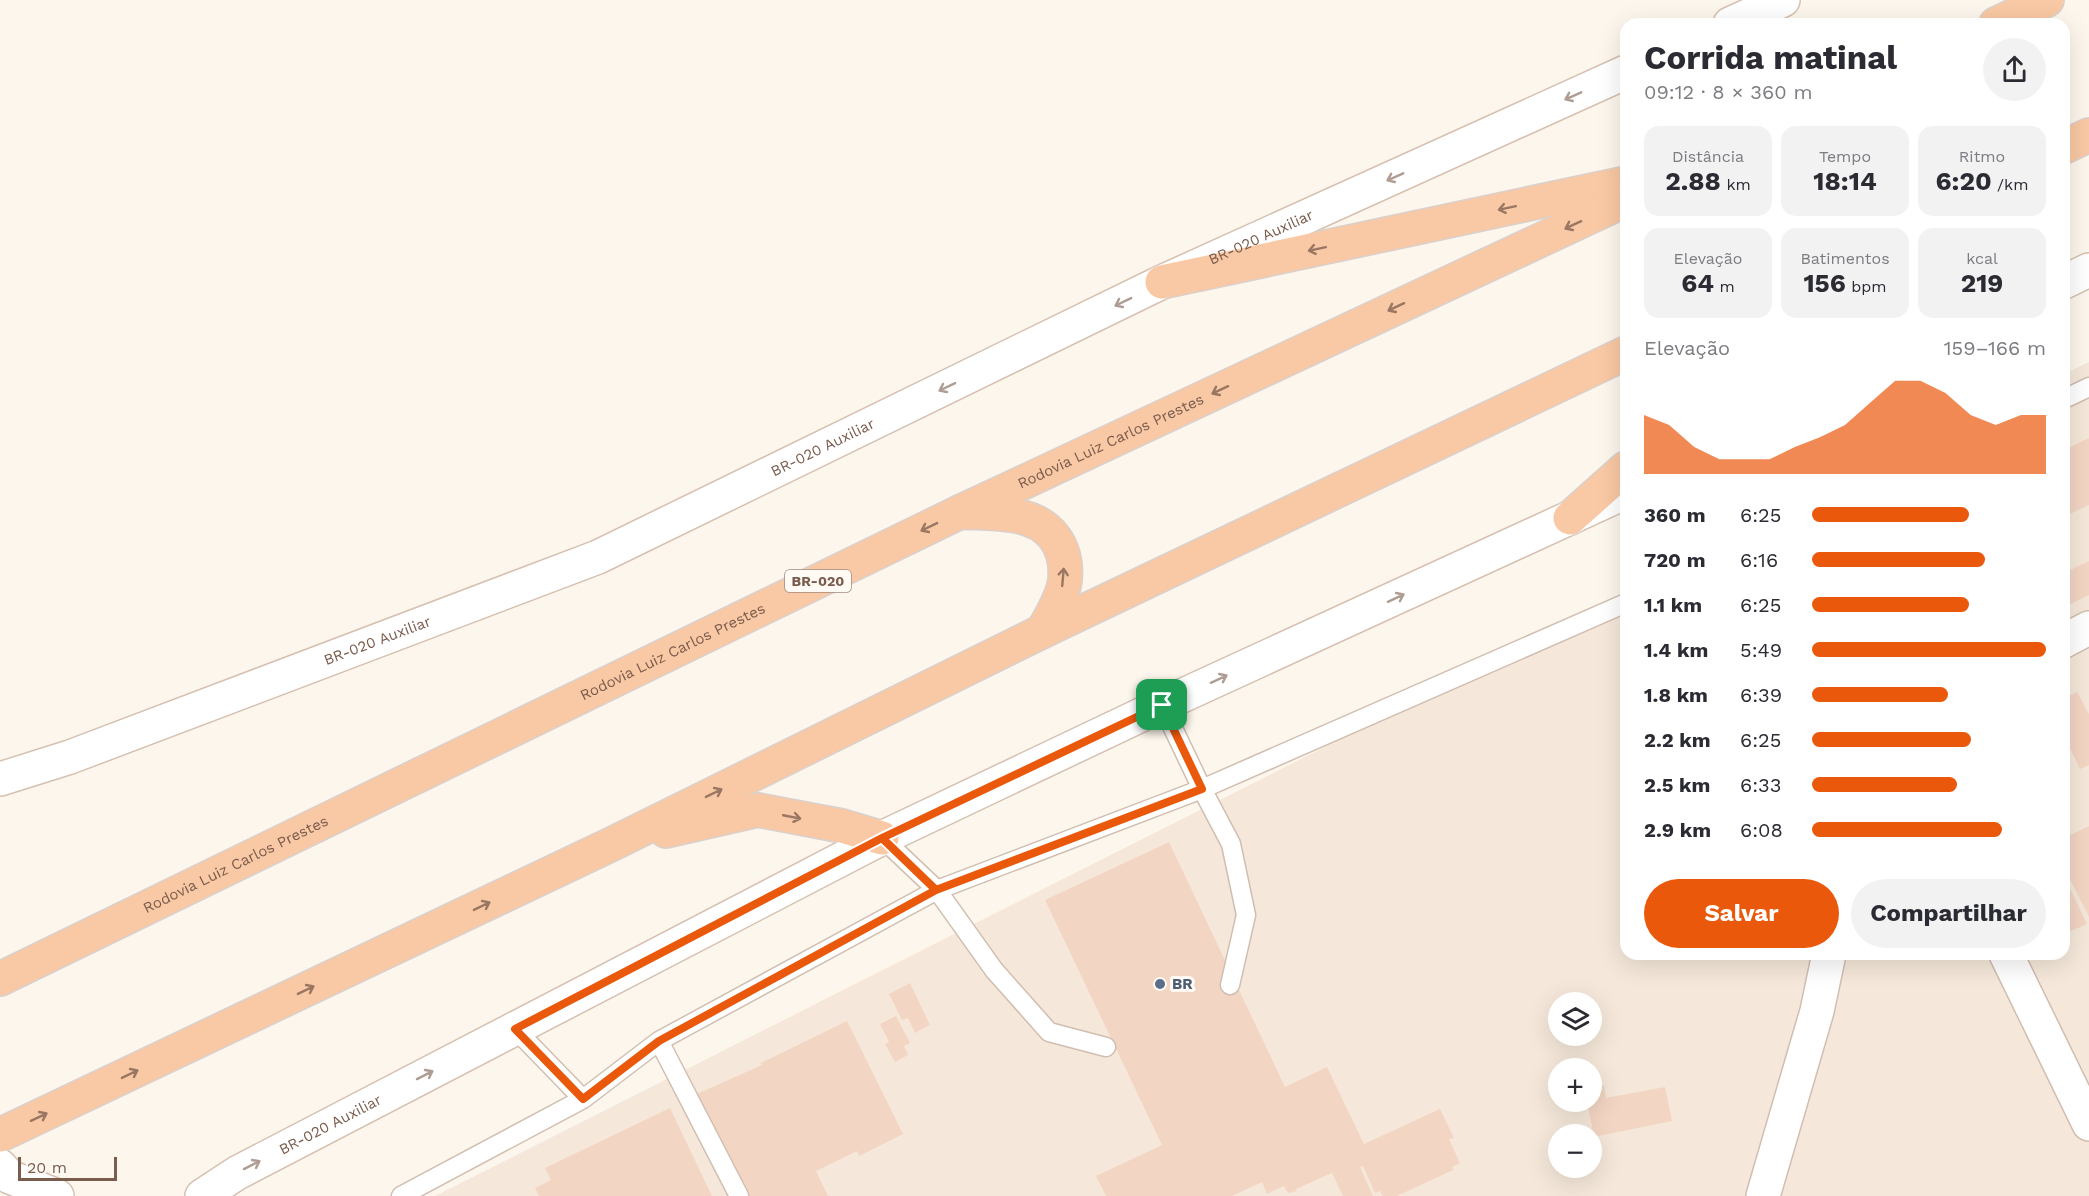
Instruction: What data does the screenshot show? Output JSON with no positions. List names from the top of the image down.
{
  "streets": {
    "highway": ["Rodovia Luiz Carlos Prestes", "BR-020"],
    "main road": ["BR-020 Auxiliar"]
  },
  "places": ["BR"],
  "scale_bar": "20 m",
  "page": {
    "heading": ["Corrida matinal", "09:12 · 8 × 360 m"],
    "stats": [
      ["Distância", "2.88 km"],
      ["Tempo", "18:14"],
      ["Ritmo", "6:20 /km"],
      ["Elevação", "64 m"],
      ["Batimentos", "156 bpm"],
      ["kcal", "219"]
    ],
    "chart": ["Elevação", "159–166 m"],
    "list": [
      {
        "name": "360 m",
        "note": "6:25"
      },
      {
        "name": "720 m",
        "note": "6:16"
      },
      {
        "name": "1.1 km",
        "note": "6:25"
      },
      {
        "name": "1.4 km",
        "note": "5:49"
      },
      {
        "name": "1.8 km",
        "note": "6:39"
      },
      {
        "name": "2.2 km",
        "note": "6:25"
      },
      {
        "name": "2.5 km",
        "note": "6:33"
      },
      {
        "name": "2.9 km",
        "note": "6:08"
      }
    ],
    "buttons": ["Salvar", "Compartilhar"],
    "map_buttons": ["+", "−"],
    "scale": "20 m"
  }
}
